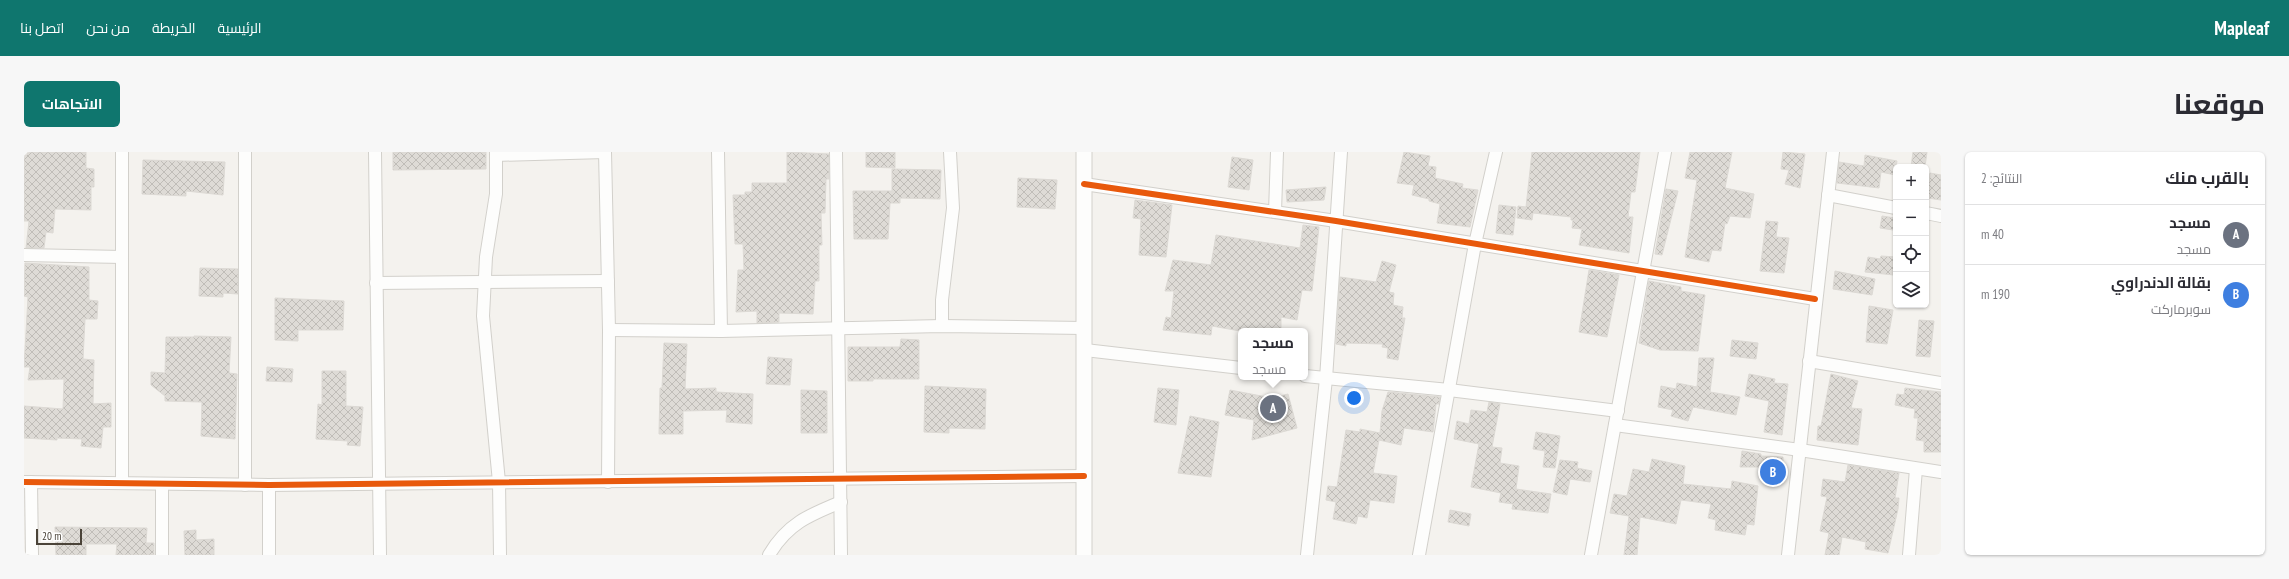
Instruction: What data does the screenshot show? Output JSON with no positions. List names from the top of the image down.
{
  "scale_bar": "20 m",
  "page": {
    "header": "Mapleaf",
    "nav": [
      "الرئيسية",
      "الخريطة",
      "من نحن",
      "اتصل بنا"
    ],
    "title": "موقعنا",
    "buttons": "الاتجاهات",
    "heading": ["بالقرب منك", "النتائج: 2"],
    "map_buttons": ["+", "−"],
    "list": [
      {
        "mark": "A",
        "name": "مسجد",
        "note": "مسجد",
        "value": "40 m"
      },
      {
        "mark": "B",
        "name": "بقالة الدندراوي",
        "note": "سوبرماركت",
        "value": "190 m"
      }
    ],
    "popup": ["مسجد", "مسجد"],
    "pins": ["A", "B"],
    "scale": "20 m"
  }
}
